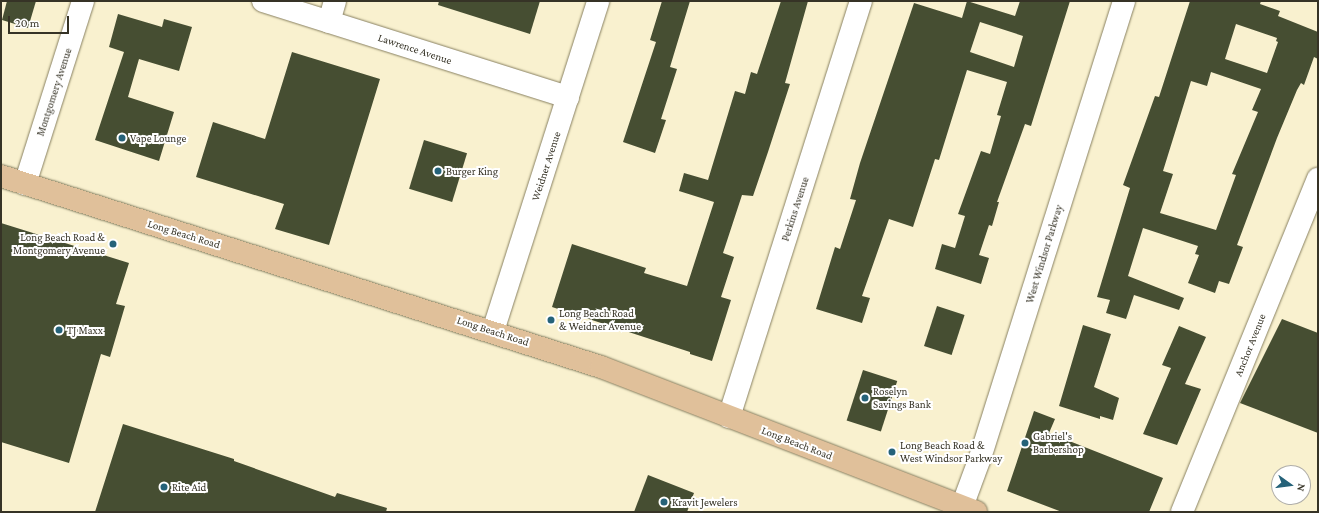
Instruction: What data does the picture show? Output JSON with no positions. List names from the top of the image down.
{
  "streets": {
    "main road": ["Long Beach Road"],
    "street": [
      "Lawrence Avenue",
      "Montgomery Avenue",
      "Weidner Avenue",
      "Perkins Avenue",
      "West Windsor Parkway",
      "Anchor Avenue"
    ]
  },
  "crossings": [
    ["Lawrence Avenue", "Weidner Avenue"],
    ["Montgomery Avenue", "Long Beach Road"],
    ["Weidner Avenue", "Long Beach Road"],
    ["Perkins Avenue", "Long Beach Road"],
    ["Long Beach Road", "West Windsor Parkway"]
  ],
  "places": [
    "Vape Lounge",
    "Burger King",
    "Long Beach Road & Montgomery Avenue",
    "Long Beach Road & Weidner Avenue",
    "TJ Maxx",
    "Roselyn Savings Bank",
    "Gabriel's Barbershop",
    "Long Beach Road & West Windsor Parkway",
    "Rite Aid",
    "Kravit Jewelers"
  ],
  "scale_bar": "20 m",
  "north": "right"
}
